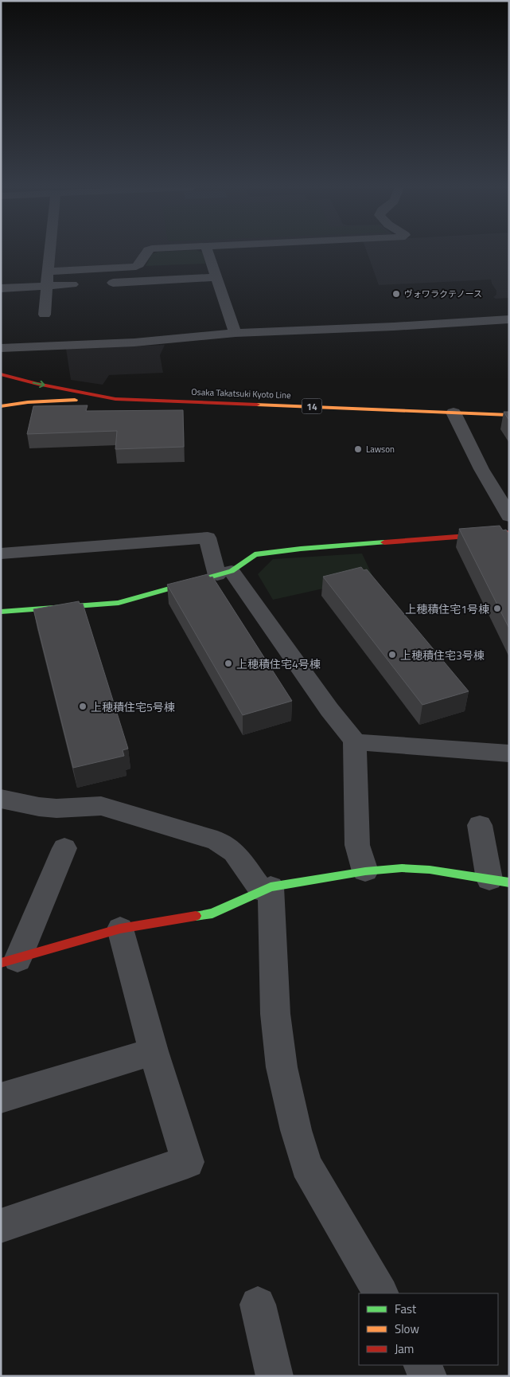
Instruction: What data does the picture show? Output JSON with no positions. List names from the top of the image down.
{
  "streets": {
    "main road": ["Osaka Takatsuki Kyoto Line", "14"]
  },
  "places": [
    "ヴォワラクテノース",
    "Lawson",
    "上穂積住宅1号棟",
    "上穂積住宅3号棟",
    "上穂積住宅4号棟",
    "上穂積住宅5号棟"
  ],
  "legend": ["Fast", "Slow", "Jam"]
}
